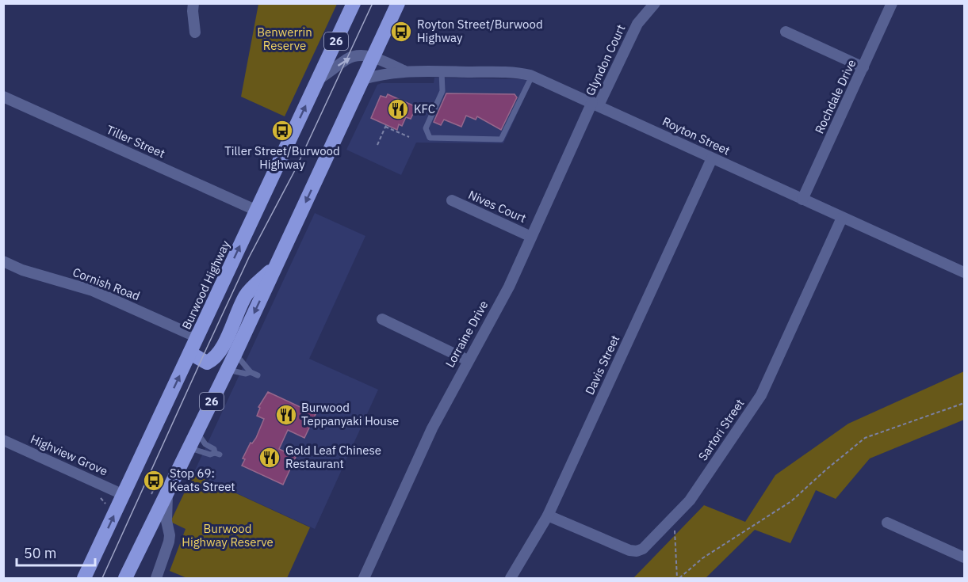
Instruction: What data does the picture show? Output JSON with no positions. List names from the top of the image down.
{
  "streets": {
    "highway": ["26", "Burwood Highway"],
    "street": [
      "Glyndon Court",
      "Rochdale Drive",
      "Royton Street",
      "Tiller Street",
      "Nives Court",
      "Cornish Road",
      "Lorraine Drive",
      "Davis Street",
      "Sartori Street",
      "Highview Grove"
    ]
  },
  "crossings": [
    ["26", "Royton Street"],
    ["Glyndon Court", "Royton Street"],
    ["Glyndon Court", "Lorraine Drive"],
    ["Rochdale Drive", "Royton Street"],
    ["Royton Street", "Burwood Highway"],
    ["Royton Street", "Lorraine Drive"],
    ["Royton Street", "Davis Street"],
    ["Royton Street", "Sartori Street"],
    ["Tiller Street", "Burwood Highway"],
    ["Nives Court", "Lorraine Drive"],
    ["Cornish Road", "Burwood Highway"],
    ["Burwood Highway", "Highview Grove"],
    ["Davis Street", "Sartori Street"]
  ],
  "parks": ["Benwerrin Reserve", "Burwood Highway Reserve"],
  "places": {
    "bus stop": ["Royton Street/Burwood Highway", "Tiller Street/Burwood Highway", "Stop 69: Keats Street"],
    "restaurant": ["KFC", "Burwood Teppanyaki House", "Gold Leaf Chinese Restaurant"]
  },
  "scale_bar": "50 m"
}
